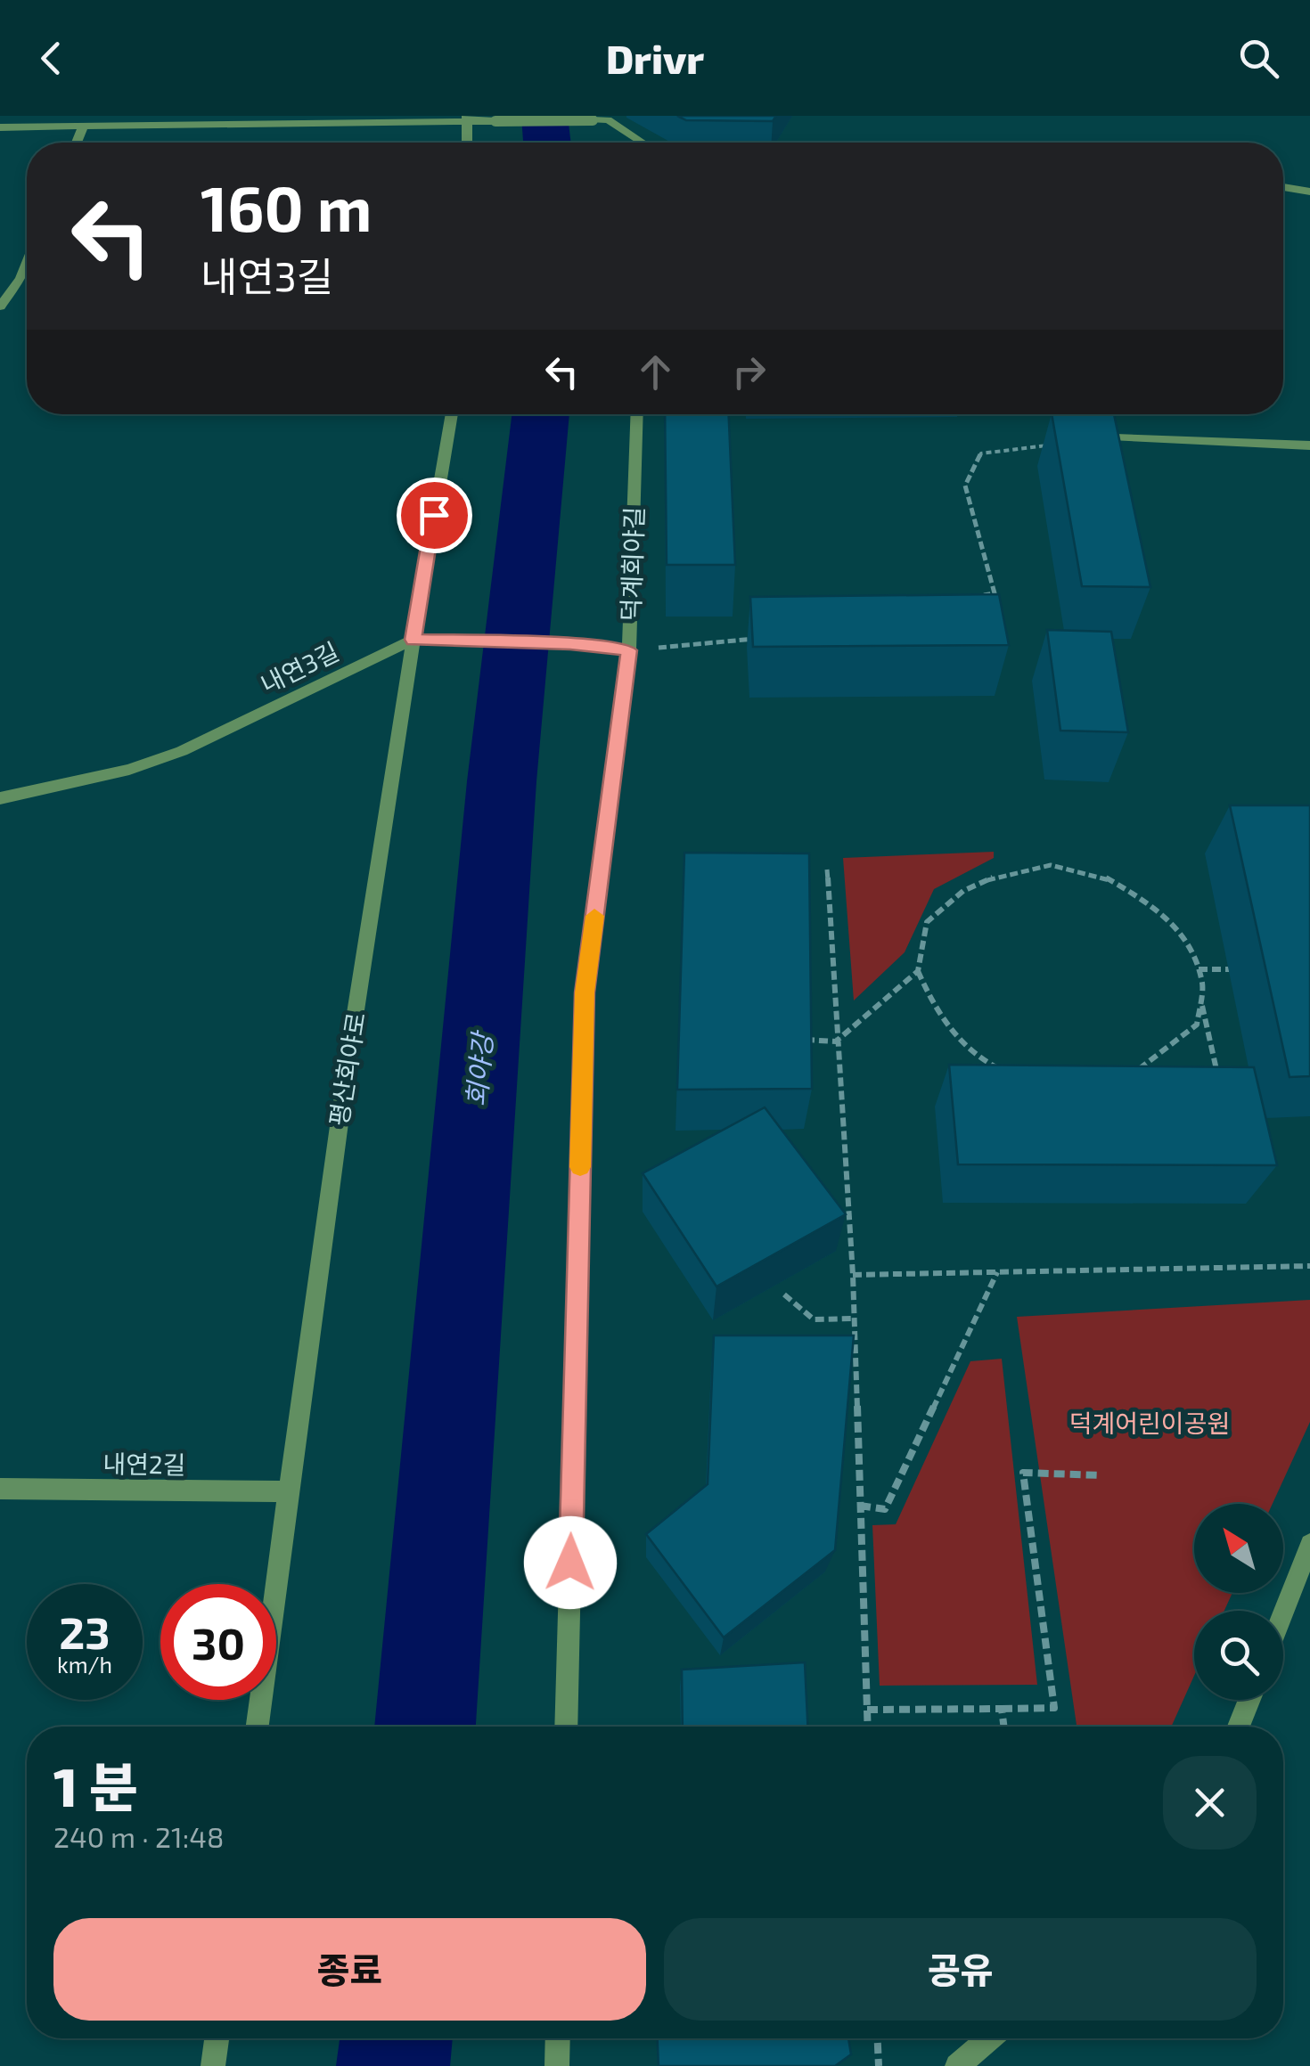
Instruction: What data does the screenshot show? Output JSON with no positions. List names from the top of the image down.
{
  "streets": {
    "street": [
      "덕계회야길",
      "내연3길",
      "평산회야로",
      "내연2길"
    ]
  },
  "crossings": [
    ["덕계회야길", "내연3길"],
    ["내연3길", "평산회야로"],
    ["평산회야로", "내연2길"]
  ],
  "water": ["회야강"],
  "parks": ["덕계어린이공원"],
  "north": "top left",
  "page": {
    "header": "Drivr",
    "turn": ["160 m", "내연3길"],
    "speed": "23 km/h",
    "limit": "30",
    "heading": ["1 분", "240 m · 21:48"],
    "buttons": ["종료", "공유"]
  }
}
